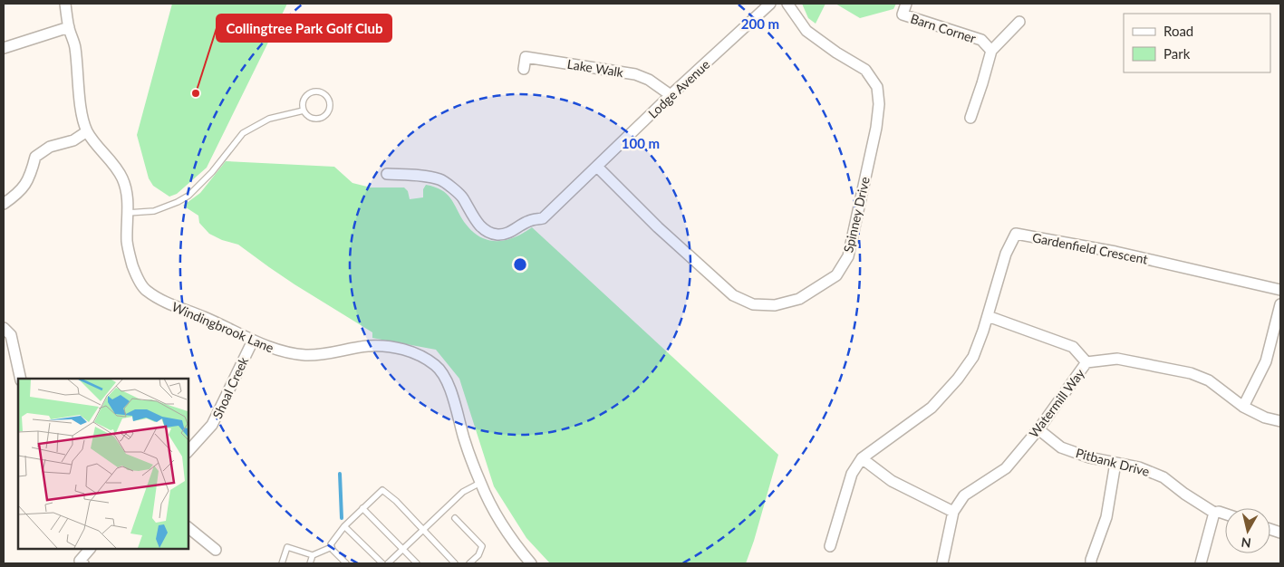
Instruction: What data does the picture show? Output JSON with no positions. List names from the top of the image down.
{
  "streets": {
    "street": [
      "Barn Corner",
      "Lake Walk",
      "Lodge Avenue",
      "Spinney Drive",
      "Gardenfield Crescent",
      "Windingbrook Lane",
      "Shoal Creek",
      "Watermill Way",
      "Pitbank Drive"
    ]
  },
  "crossings": [
    ["Lake Walk", "Lodge Avenue"],
    ["Lodge Avenue", "Spinney Drive"],
    ["Windingbrook Lane", "Shoal Creek"],
    ["Watermill Way", "Pitbank Drive"]
  ],
  "places": ["Collingtree Park Golf Club"],
  "legend": ["Road", "Park"],
  "north": "bottom",
  "rings": ["200 m", "100 m"]
}
